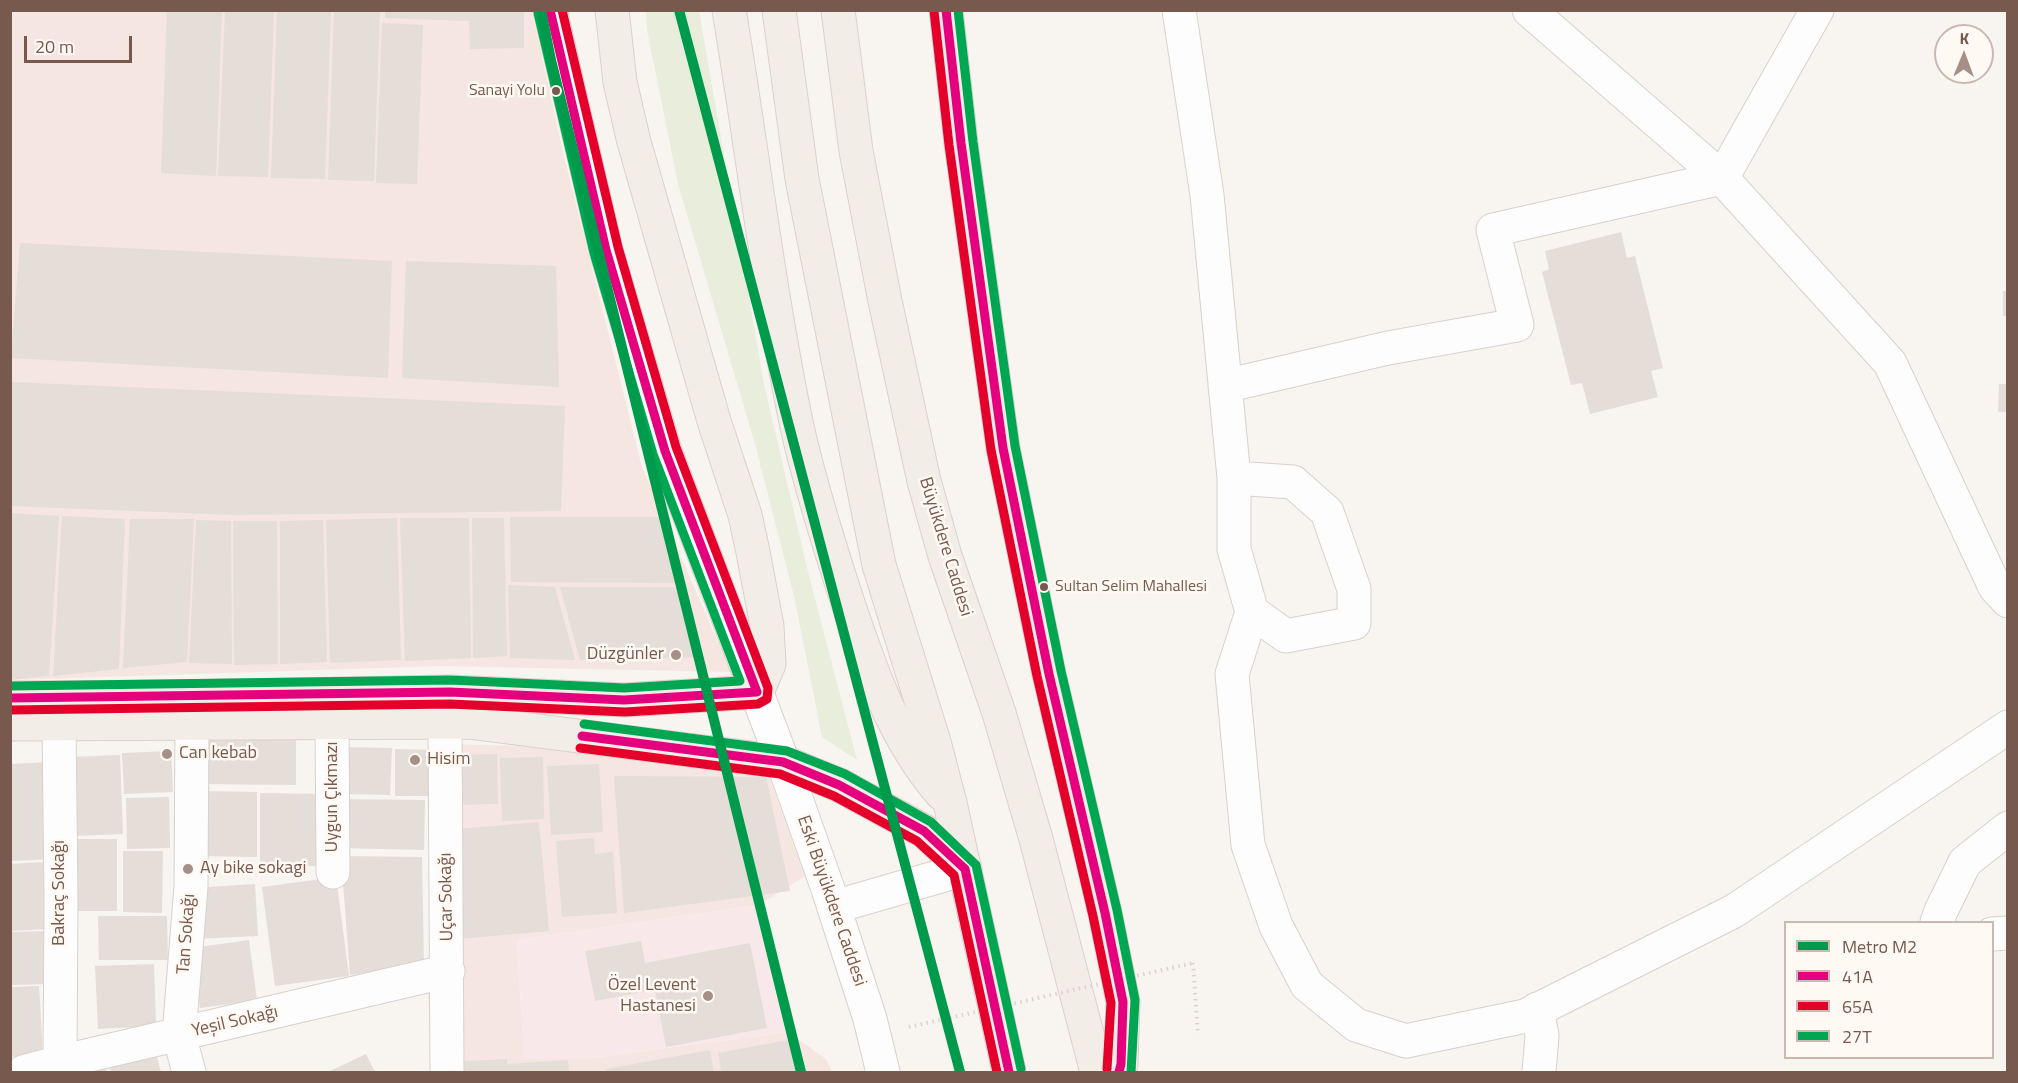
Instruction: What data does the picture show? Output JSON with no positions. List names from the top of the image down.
{
  "streets": {
    "main road": ["Büyükdere Caddesi"],
    "street": [
      "Uygun Çıkmazı",
      "Bakraç Sokağı",
      "Uçar Sokağı",
      "Eski Büyükdere Caddesi",
      "Tan Sokağı",
      "Yeşil Sokağı"
    ]
  },
  "crossings": [
    ["Bakraç Sokağı", "Yeşil Sokağı"],
    ["Uçar Sokağı", "Yeşil Sokağı"],
    ["Tan Sokağı", "Yeşil Sokağı"]
  ],
  "places": [
    "Sanayi Yolu",
    "Sultan Selim Mahallesi",
    "Düzgünler",
    "Can kebab",
    "Hisim",
    "Ay bike sokagi",
    "Özel Levent Hastanesi"
  ],
  "lines": [
    "metro line M2",
    "transit line 41A",
    "transit line 65A",
    "transit line 27T"
  ],
  "legend": [
    "Metro M2",
    "41A",
    "65A",
    "27T"
  ],
  "scale_bar": "20 m",
  "north": "top"
}
